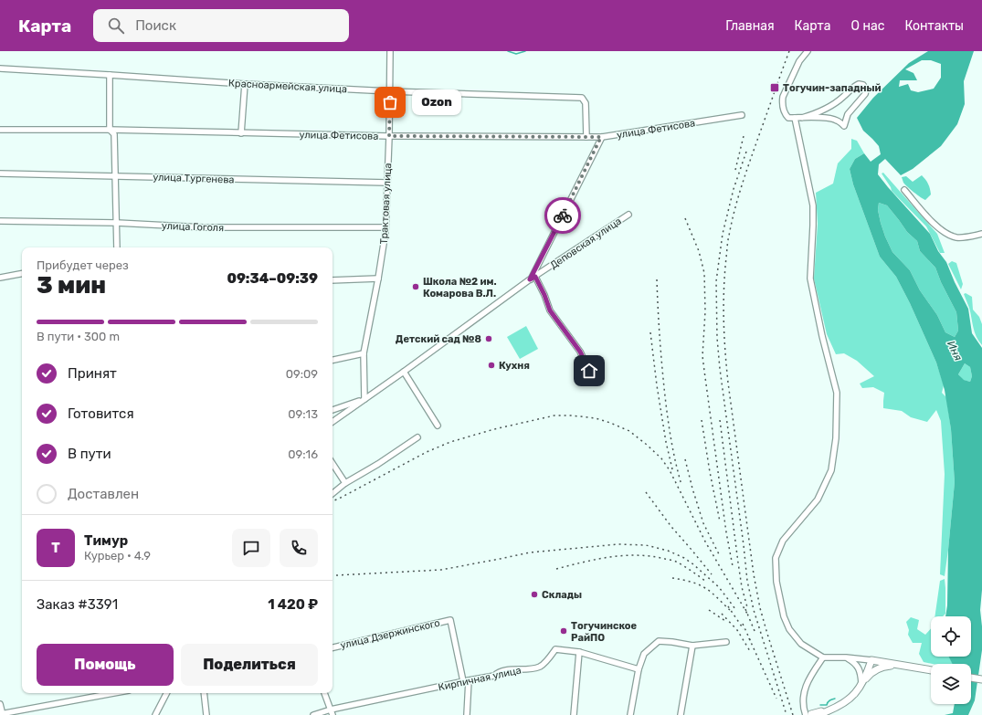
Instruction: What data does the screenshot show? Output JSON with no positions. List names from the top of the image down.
{
  "streets": {
    "street": [
      "Красноармейская улица",
      "улица Фетисова",
      "улица Тургенева",
      "Трактовая улица",
      "улица Гоголя",
      "Деповская улица",
      "улица Дзержинского",
      "Кирпичная улица"
    ]
  },
  "crossings": [
    ["Красноармейская улица", "улица Фетисова"],
    ["Красноармейская улица", "Трактовая улица"],
    ["улица Фетисова", "Трактовая улица"],
    ["улица Тургенева", "Трактовая улица"],
    ["Трактовая улица", "улица Гоголя"],
    ["Трактовая улица", "Деповская улица"],
    ["улица Дзержинского", "Кирпичная улица"]
  ],
  "water": ["Иня"],
  "places": {
    "transit": ["Тогучин-западный"],
    "other": [
      "Ozon",
      "Школа №2 им. Комарова В.Л.",
      "Детский сад №8",
      "Кухня",
      "Склады",
      "Тогучинское РайПО"
    ]
  },
  "page": {
    "header": "Карта",
    "search": "Поиск",
    "nav": [
      "Главная",
      "Карта",
      "О нас",
      "Контакты"
    ],
    "bubble": "Ozon",
    "heading": ["3 мин", "Прибудет через", "09:34–09:39"],
    "panel": [
      "Тимур",
      "Курьер · 4.9",
      "Заказ #3391",
      "1 420 ₽"
    ],
    "bar": "В пути · 300 m",
    "list": [
      ["Принят", "09:09"],
      ["Готовится", "09:13"],
      ["В пути", "09:16"],
      "Доставлен"
    ],
    "round": "Т",
    "buttons": ["Помощь", "Поделиться"]
  }
}
